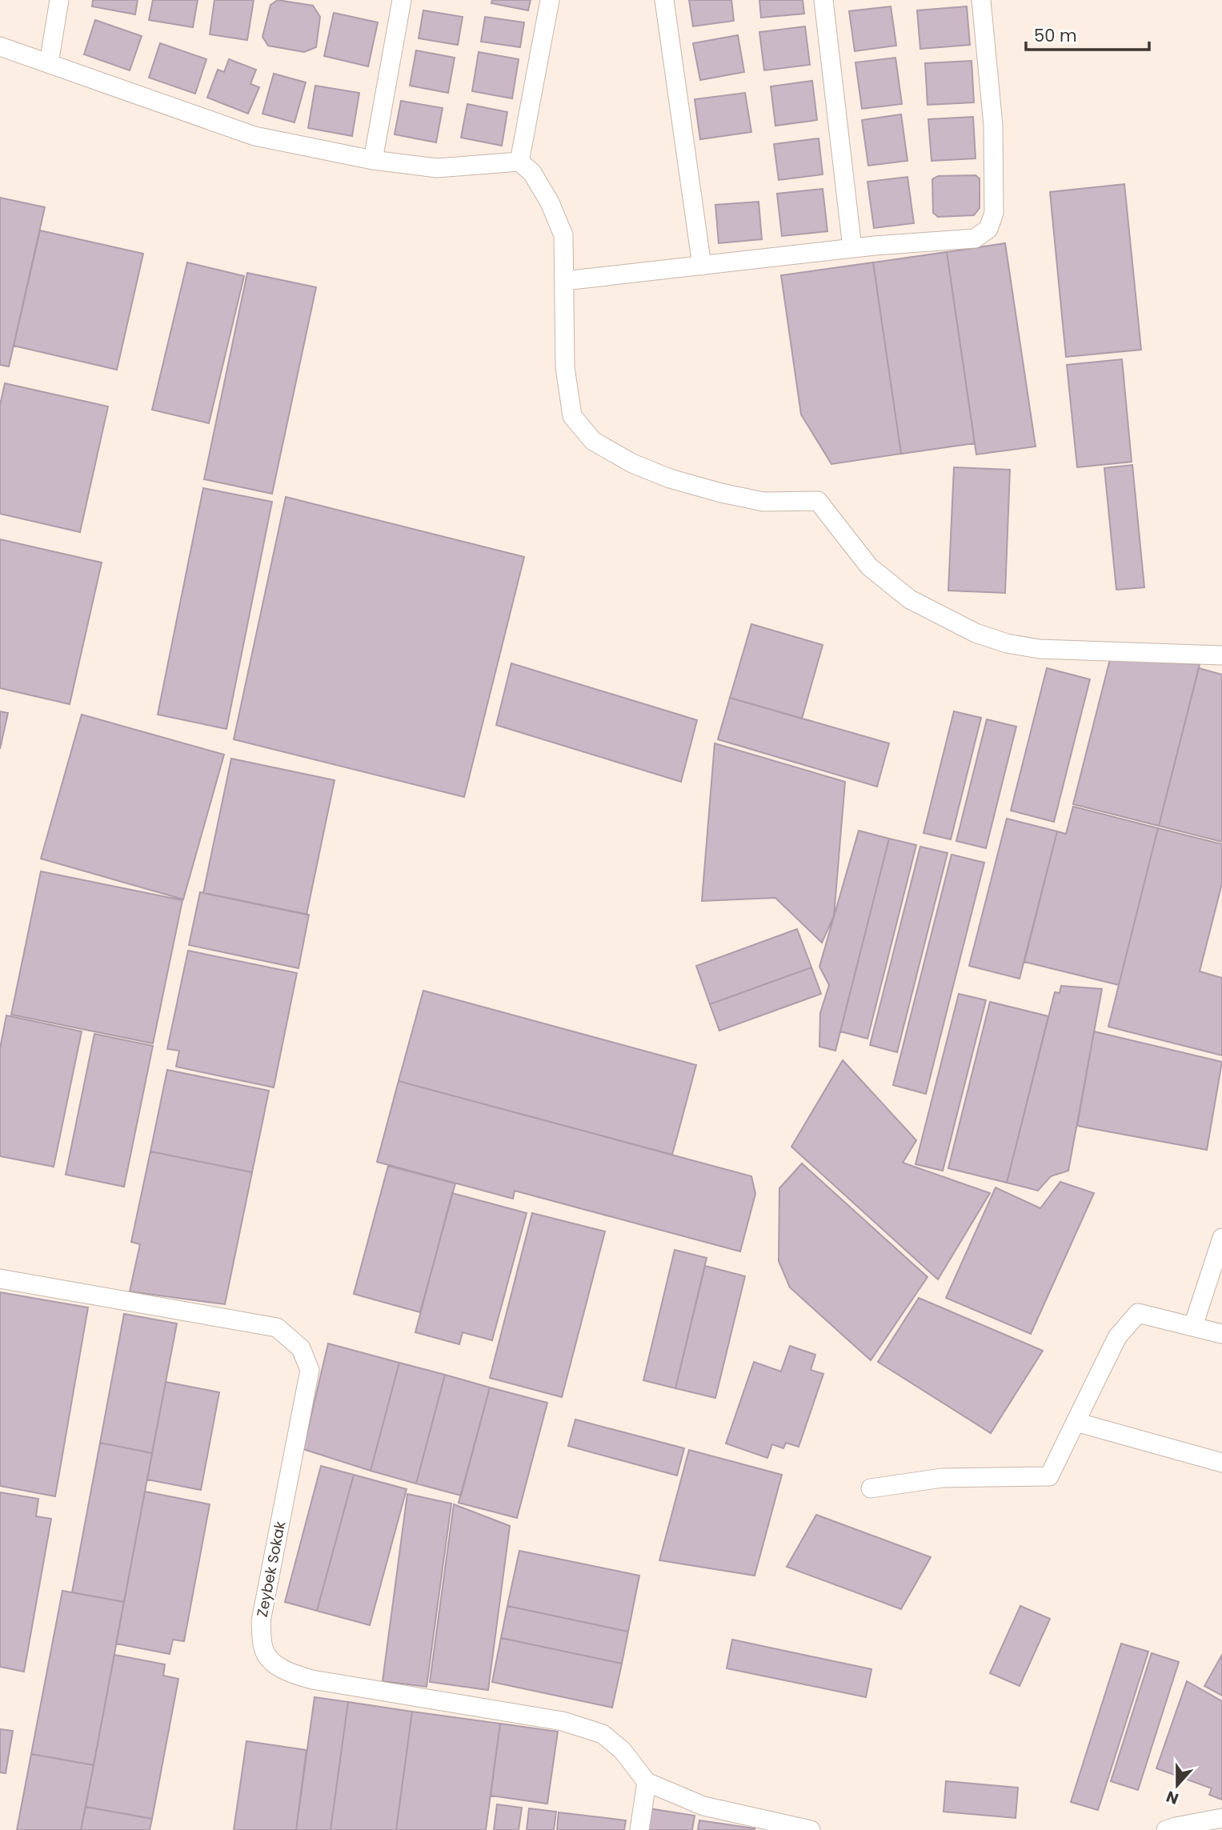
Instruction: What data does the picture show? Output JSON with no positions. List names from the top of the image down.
{
  "streets": {
    "street": ["Zeybek Sokak"]
  },
  "scale_bar": "50 m",
  "north": "bottom"
}
